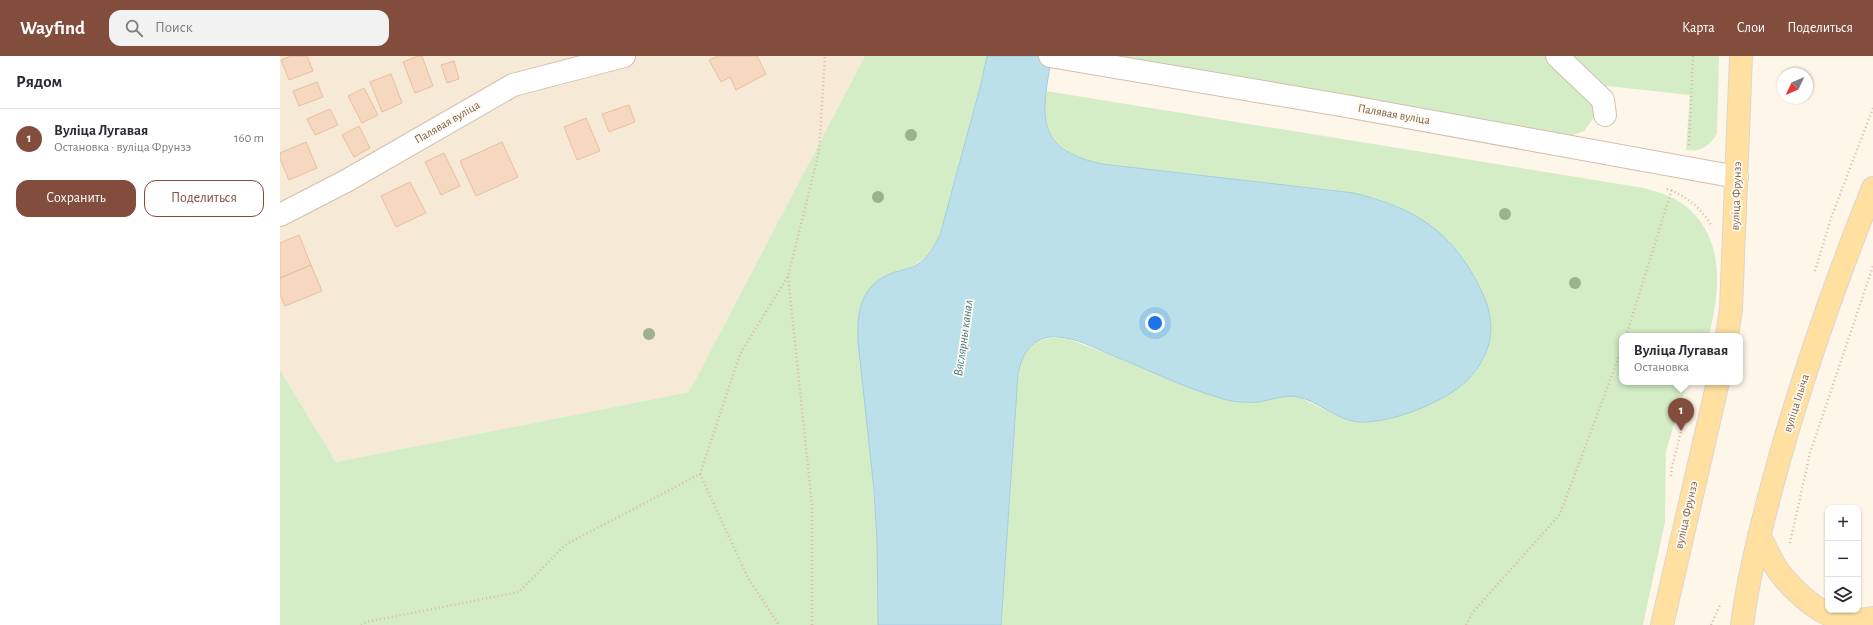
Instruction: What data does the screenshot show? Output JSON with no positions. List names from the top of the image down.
{
  "streets": {
    "main road": ["вуліца Фрунзэ", "вуліца Ільіча"],
    "street": ["Палявая вуліца"]
  },
  "crossings": [
    ["Палявая вуліца", "вуліца Фрунзэ"]
  ],
  "water": ["Вяслярны канал"],
  "north": "bottom left",
  "page": {
    "header": "Wayfind",
    "search": "Поиск",
    "nav": ["Карта", "Слои", "Поделиться"],
    "heading": "Рядом",
    "list": [
      {
        "mark": "1",
        "name": "Вуліца Лугавая",
        "note": "Остановка · вуліца Фрунзэ",
        "value": "160 m"
      }
    ],
    "buttons": ["Сохранить", "Поделиться"],
    "popup": ["Вуліца Лугавая", "Остановка"],
    "pins": "1",
    "map_buttons": ["+", "−"]
  }
}
